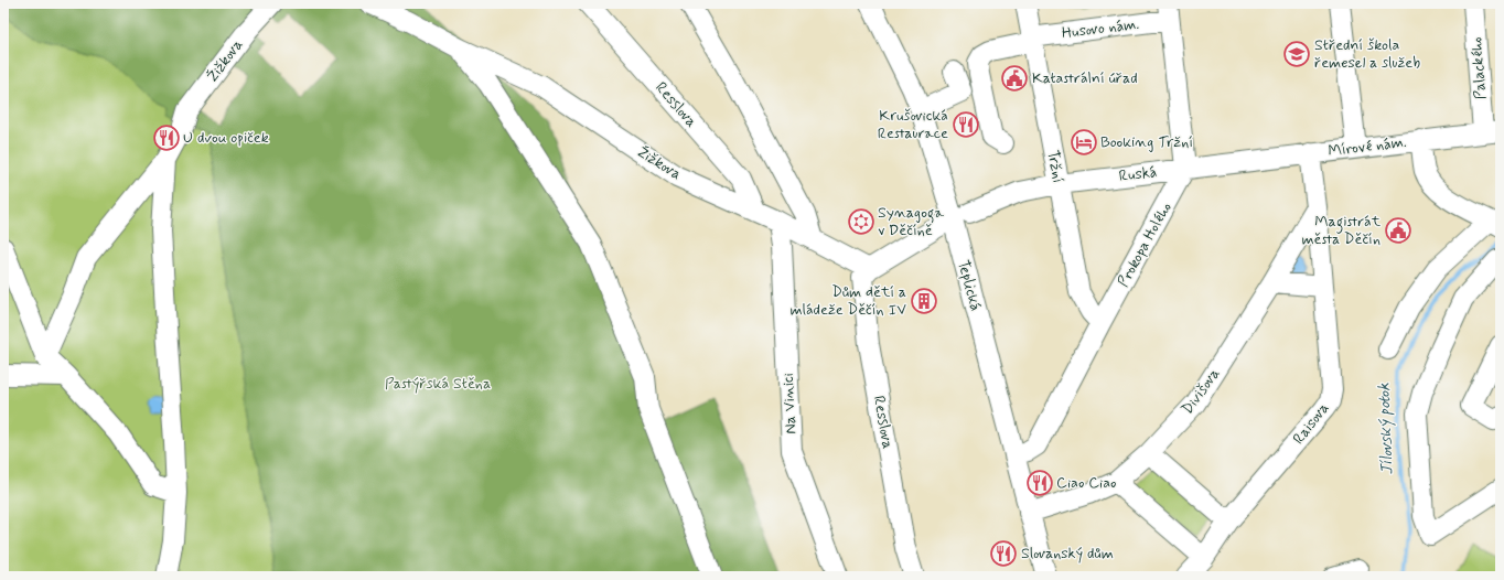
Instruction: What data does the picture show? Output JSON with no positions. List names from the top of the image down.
{
  "streets": {
    "street": [
      "Husovo nám.",
      "Žižkova",
      "Palackého",
      "Resslova",
      "Mírové nám.",
      "Tržní",
      "Ruská",
      "Prokopa Holého",
      "Teplická",
      "Divišova",
      "Na Vinici",
      "Raisova"
    ]
  },
  "crossings": [
    ["Husovo nám.", "Tržní"],
    ["Žižkova", "Resslova"],
    ["Žižkova", "Na Vinici"],
    ["Mírové nám.", "Ruská"],
    ["Mírové nám.", "Divišova"],
    ["Mírové nám.", "Raisova"],
    ["Tržní", "Ruská"],
    ["Tržní", "Prokopa Holého"],
    ["Ruská", "Prokopa Holého"],
    ["Ruská", "Teplická"],
    ["Prokopa Holého", "Teplická"],
    ["Teplická", "Divišova"],
    ["Divišova", "Raisova"]
  ],
  "water": ["Jílovský potok"],
  "parks": ["Pastýřská Stěna"],
  "places": {
    "school or university": ["Střední škola řemesel a služeb"],
    "public building": ["Katastrální úřad", "Magistrát města Děčín"],
    "restaurant": [
      "Krušovická Restaurace",
      "U dvou opiček",
      "Ciao Ciao",
      "Slovanský dům"
    ],
    "hotel": ["Booking Tržní"],
    "synagogue": ["Synagoga v Děčíně"],
    "building": ["Dům dětí a mládeže Děčín IV"]
  }
}
